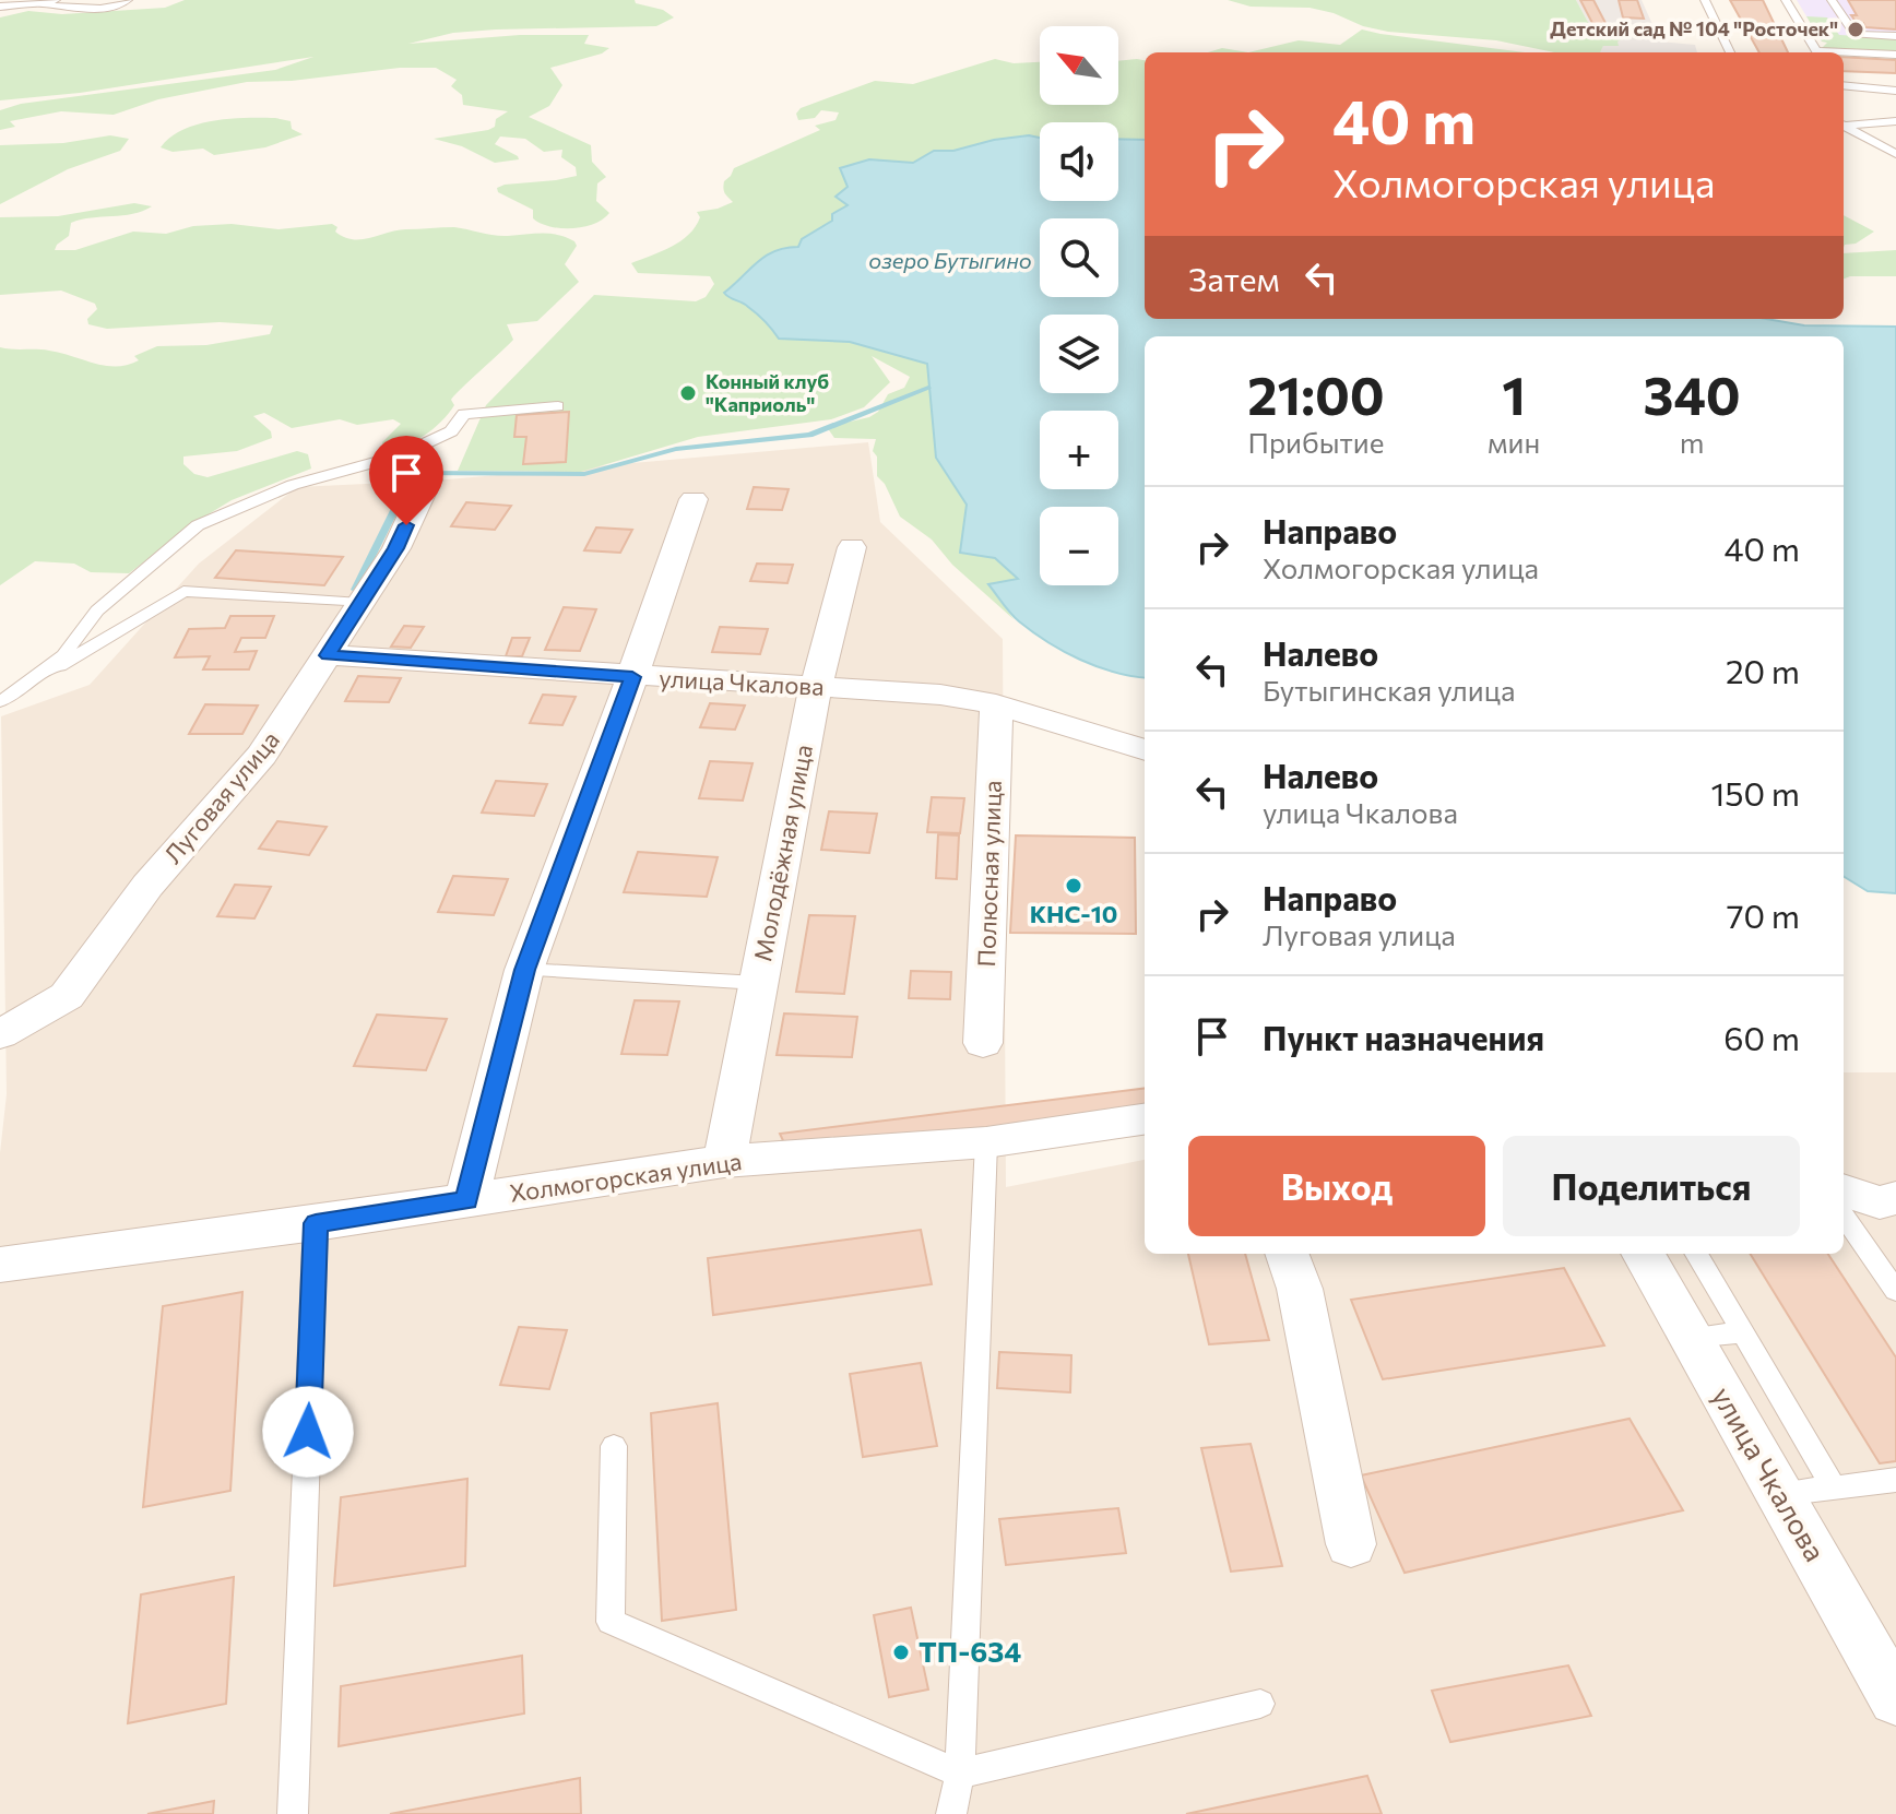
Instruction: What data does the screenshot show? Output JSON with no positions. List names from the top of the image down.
{
  "streets": {
    "street": [
      "улица Чкалова",
      "Луговая улица",
      "Молодёжная улица",
      "Полюсная улица",
      "Холмогорская улица"
    ]
  },
  "crossings": [
    ["улица Чкалова", "Луговая улица"],
    ["улица Чкалова", "Молодёжная улица"],
    ["улица Чкалова", "Полюсная улица"],
    ["Молодёжная улица", "Холмогорская улица"]
  ],
  "water": ["озеро Бутыгино"],
  "places": [
    "Детский сад № 104 \"Росточек\"",
    "Конный клуб \"Каприоль\"",
    "КНС-10",
    "ТП-634"
  ],
  "north": "top left",
  "page": {
    "map_buttons": ["+", "−"],
    "turn": ["40 m", "Холмогорская улица"],
    "then": "Затем",
    "eta": [
      "21:00",
      "Прибытие",
      "1",
      "мин",
      "340",
      "m"
    ],
    "list": [
      {
        "name": "Направо",
        "note": "Холмогорская улица",
        "value": "40 m"
      },
      {
        "name": "Налево",
        "note": "Бутыгинская улица",
        "value": "20 m"
      },
      {
        "name": "Налево",
        "note": "улица Чкалова",
        "value": "150 m"
      },
      {
        "name": "Направо",
        "note": "Луговая улица",
        "value": "70 m"
      },
      {
        "name": "Пункт назначения",
        "value": "60 m"
      }
    ],
    "buttons": ["Выход", "Поделиться"]
  }
}
